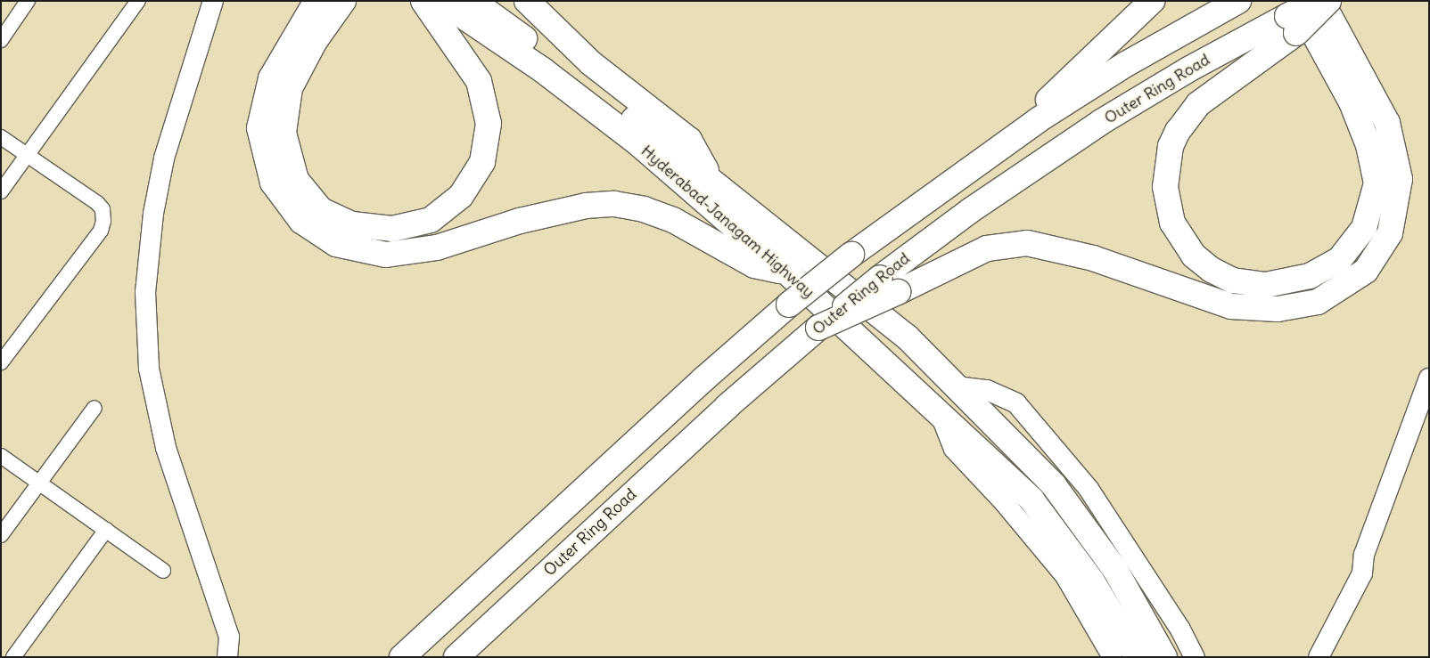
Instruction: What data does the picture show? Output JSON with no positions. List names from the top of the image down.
{
  "streets": {
    "highway": ["Outer Ring Road", "Hyderabad-Janagam Highway"]
  }
}
